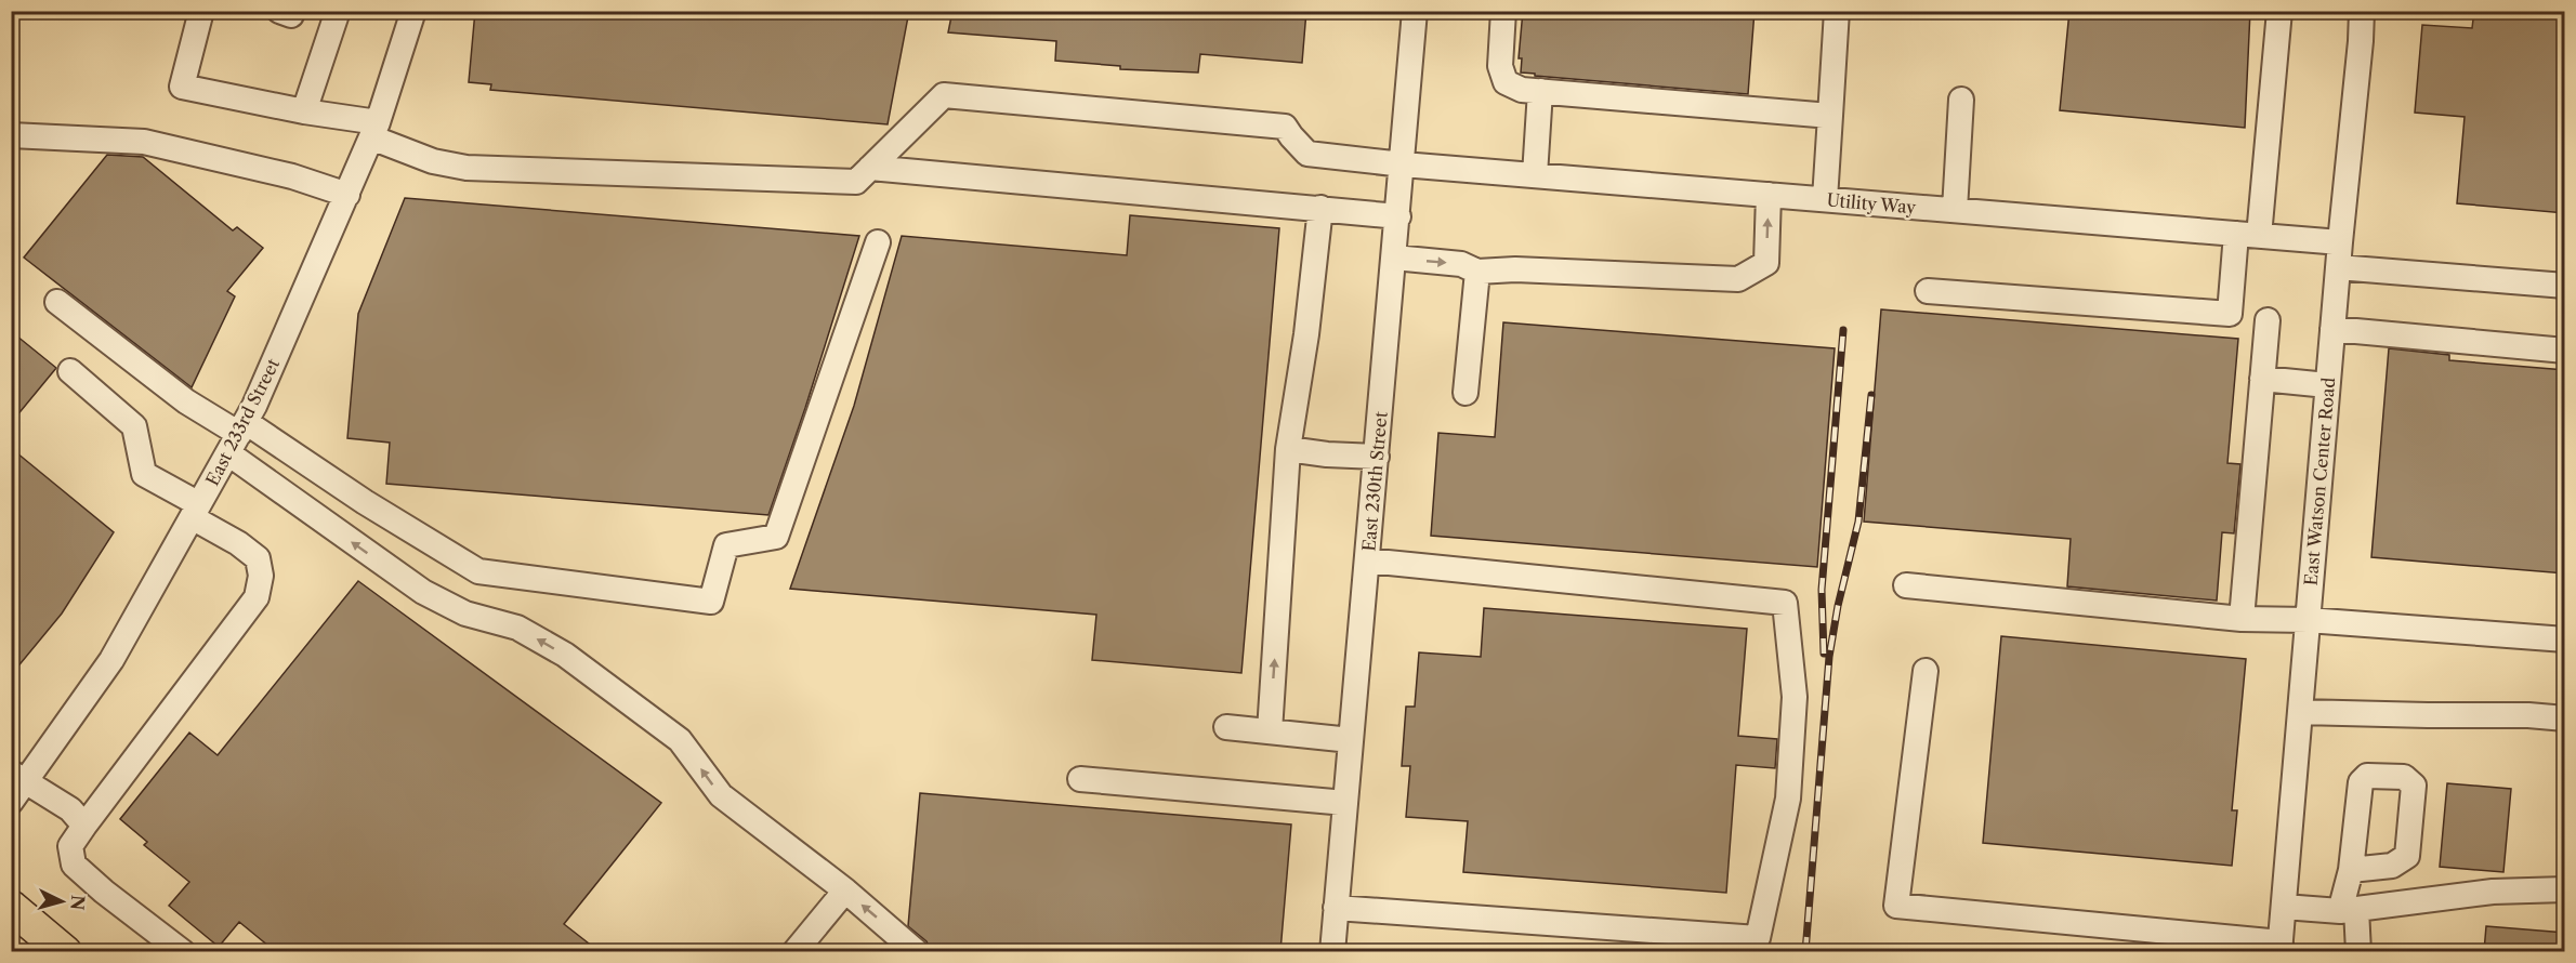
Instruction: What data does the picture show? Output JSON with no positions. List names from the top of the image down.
{
  "streets": {
    "street": [
      "Utility Way",
      "East 233rd Street",
      "East 230th Street",
      "East Watson Center Road"
    ]
  },
  "crossings": [
    ["Utility Way", "East 230th Street"],
    ["Utility Way", "East Watson Center Road"]
  ],
  "north": "right"
}
